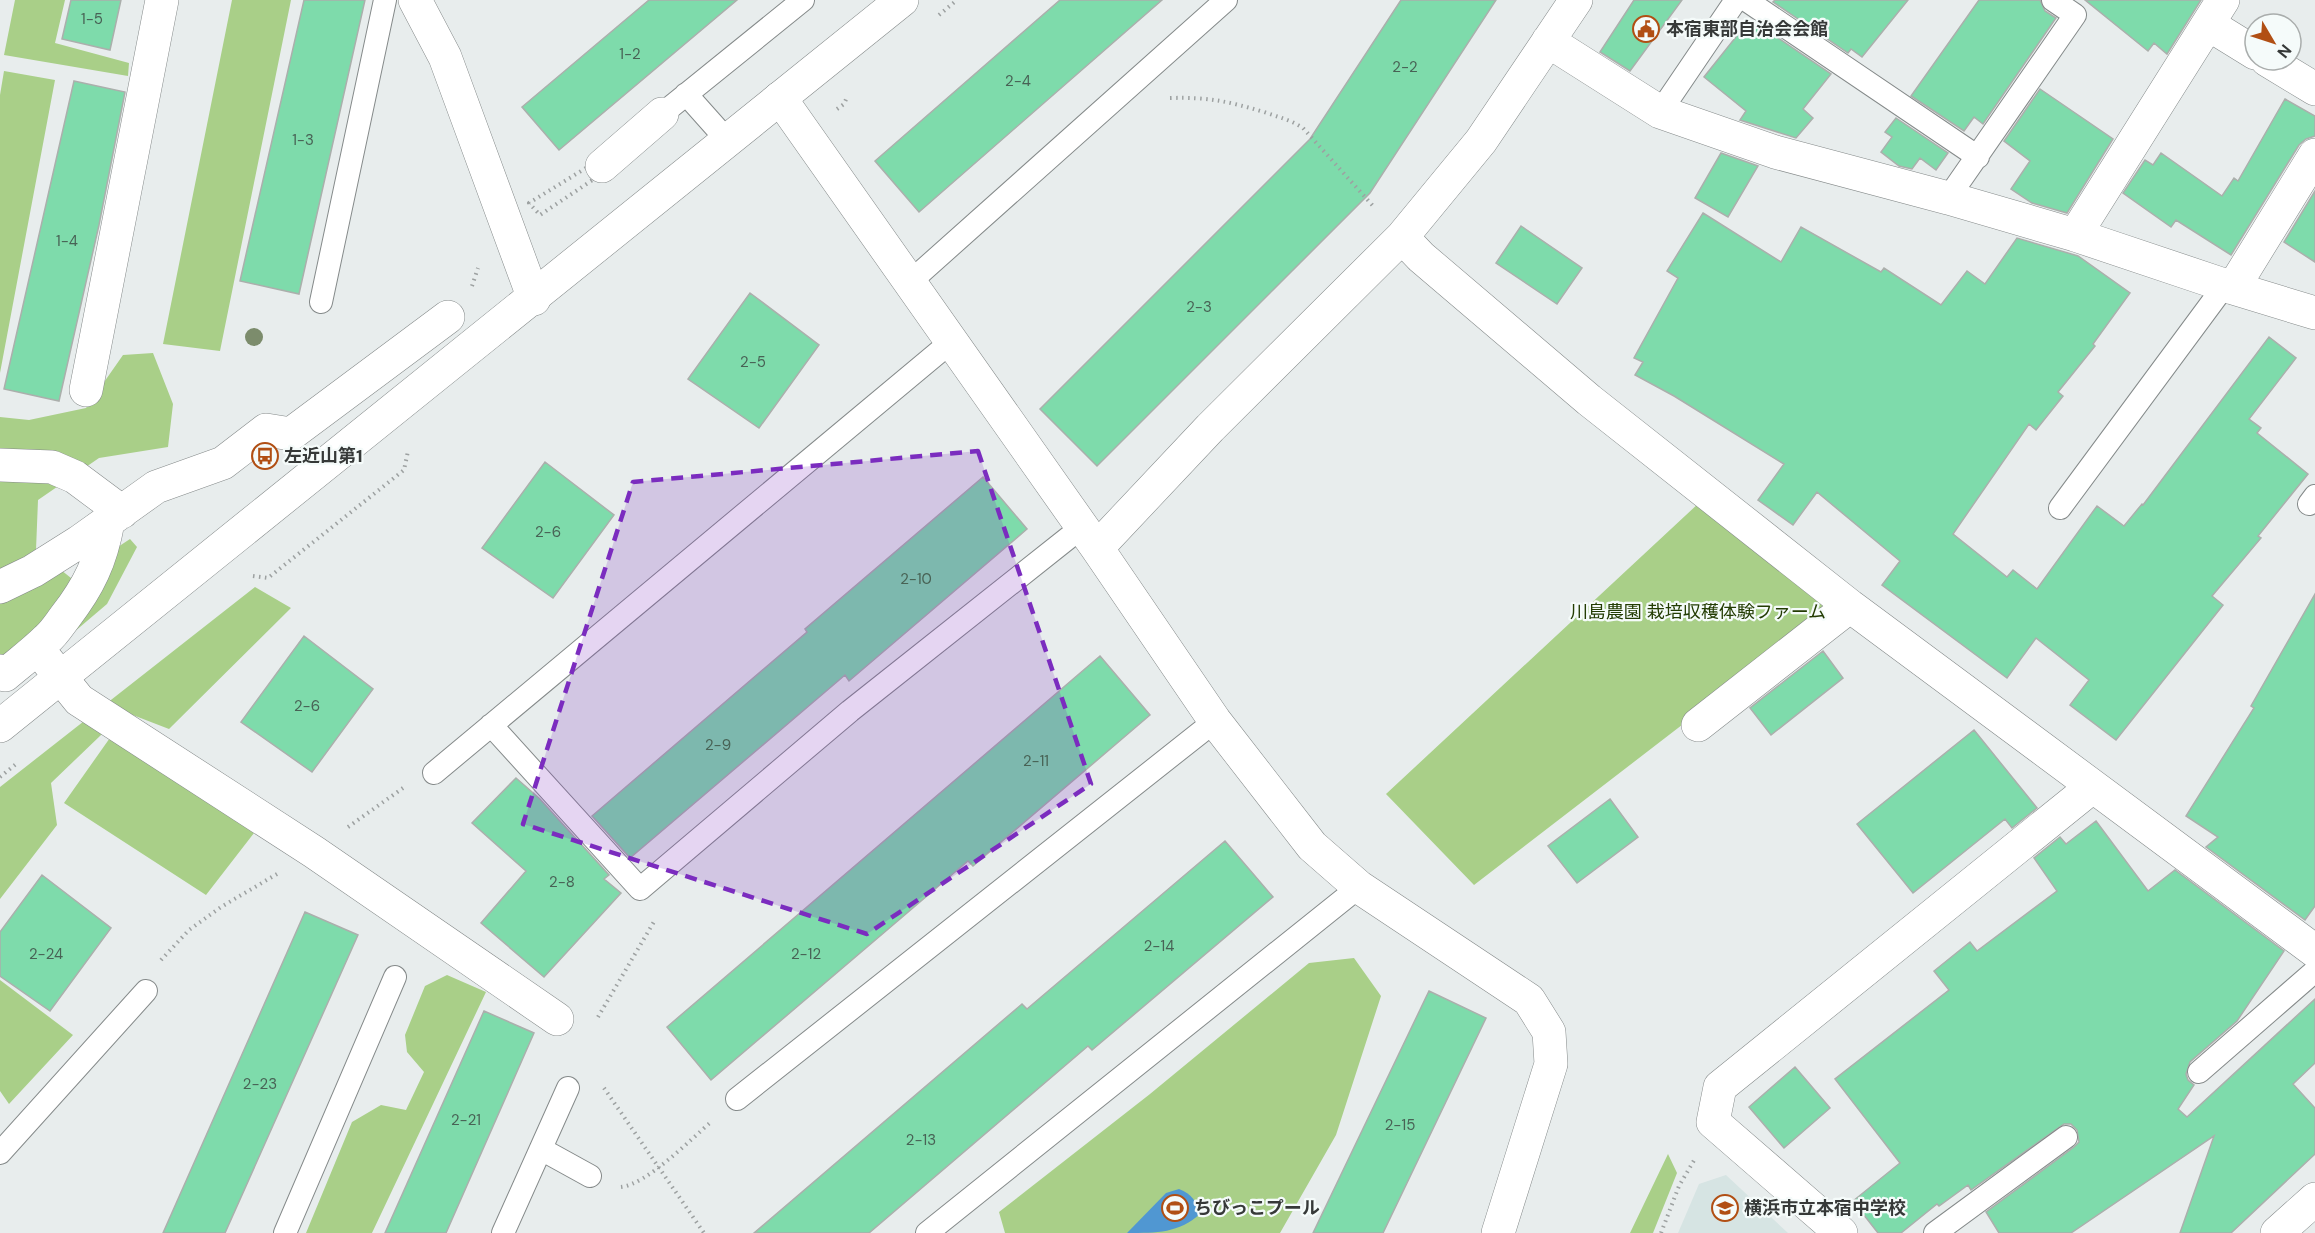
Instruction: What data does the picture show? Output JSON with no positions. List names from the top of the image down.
{
  "parks": ["川島農園 栽培収穫体験ファーム"],
  "places": {
    "public building": ["本宿東部自治会会館"],
    "bus stop": ["左近山第1"],
    "sports": ["ちびっこプール"],
    "school or university": ["横浜市立本宿中学校"]
  },
  "house_numbers": [
    "1-5",
    "1-2",
    "2-2",
    "2-4",
    "1-3",
    "1-4",
    "2-3",
    "2-5",
    "2-6",
    "2-10",
    "2-6",
    "2-9",
    "2-11",
    "2-8",
    "2-14",
    "2-24",
    "2-12",
    "2-23",
    "2-21",
    "2-15",
    "2-13"
  ],
  "north": "bottom right"
}
